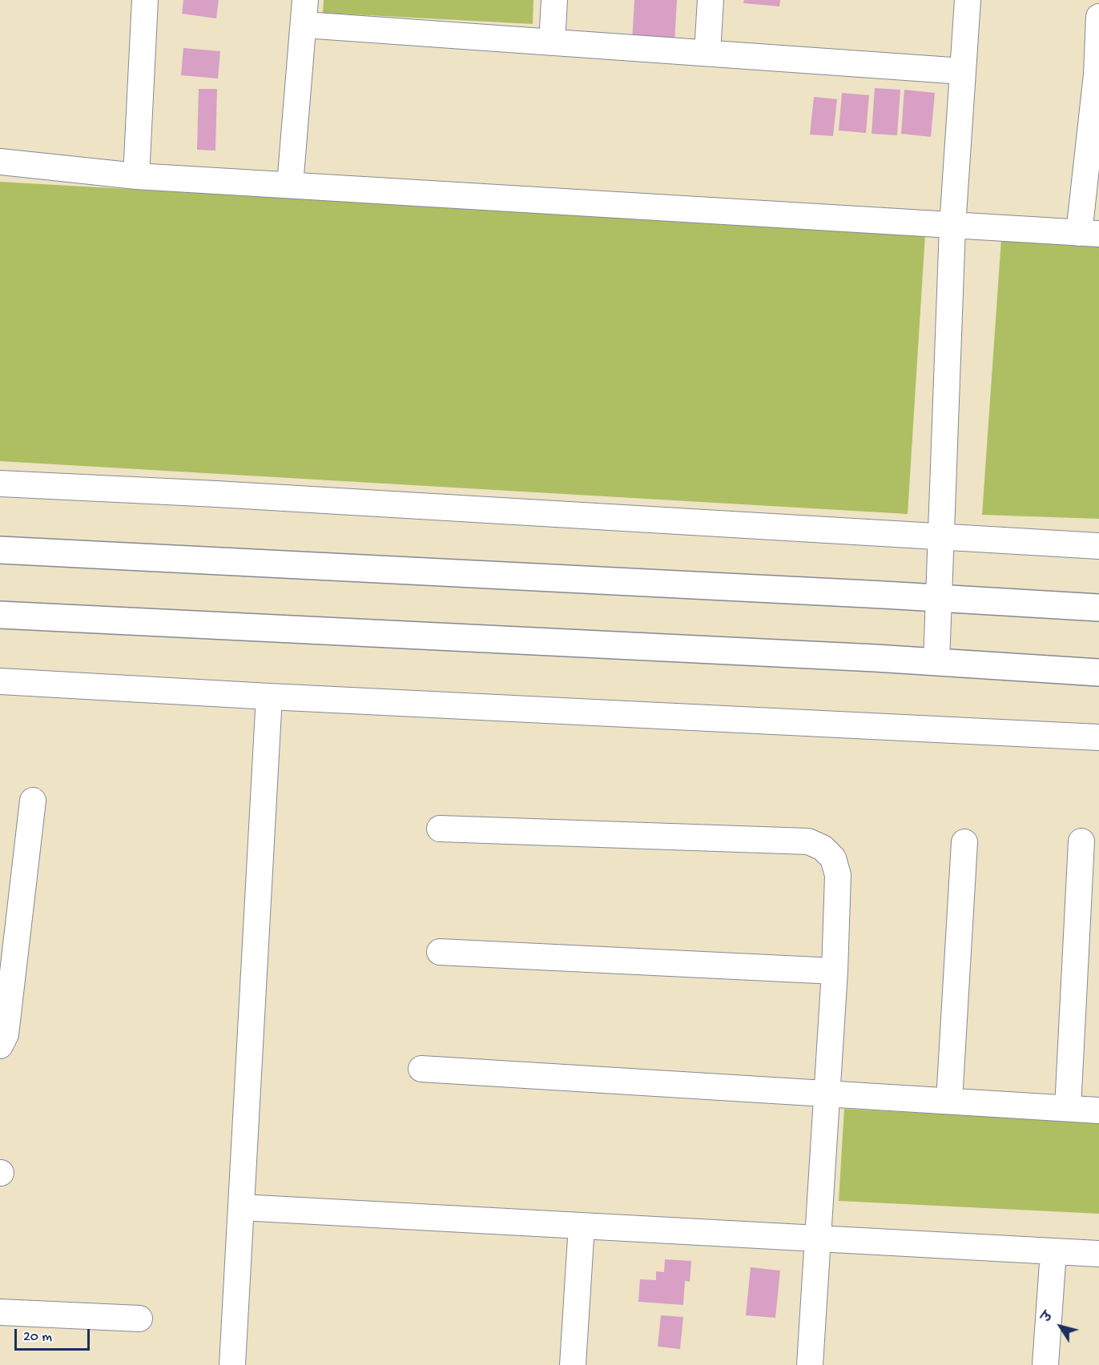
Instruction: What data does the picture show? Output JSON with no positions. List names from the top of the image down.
{
  "scale_bar": "20 m",
  "north": "top left"
}
